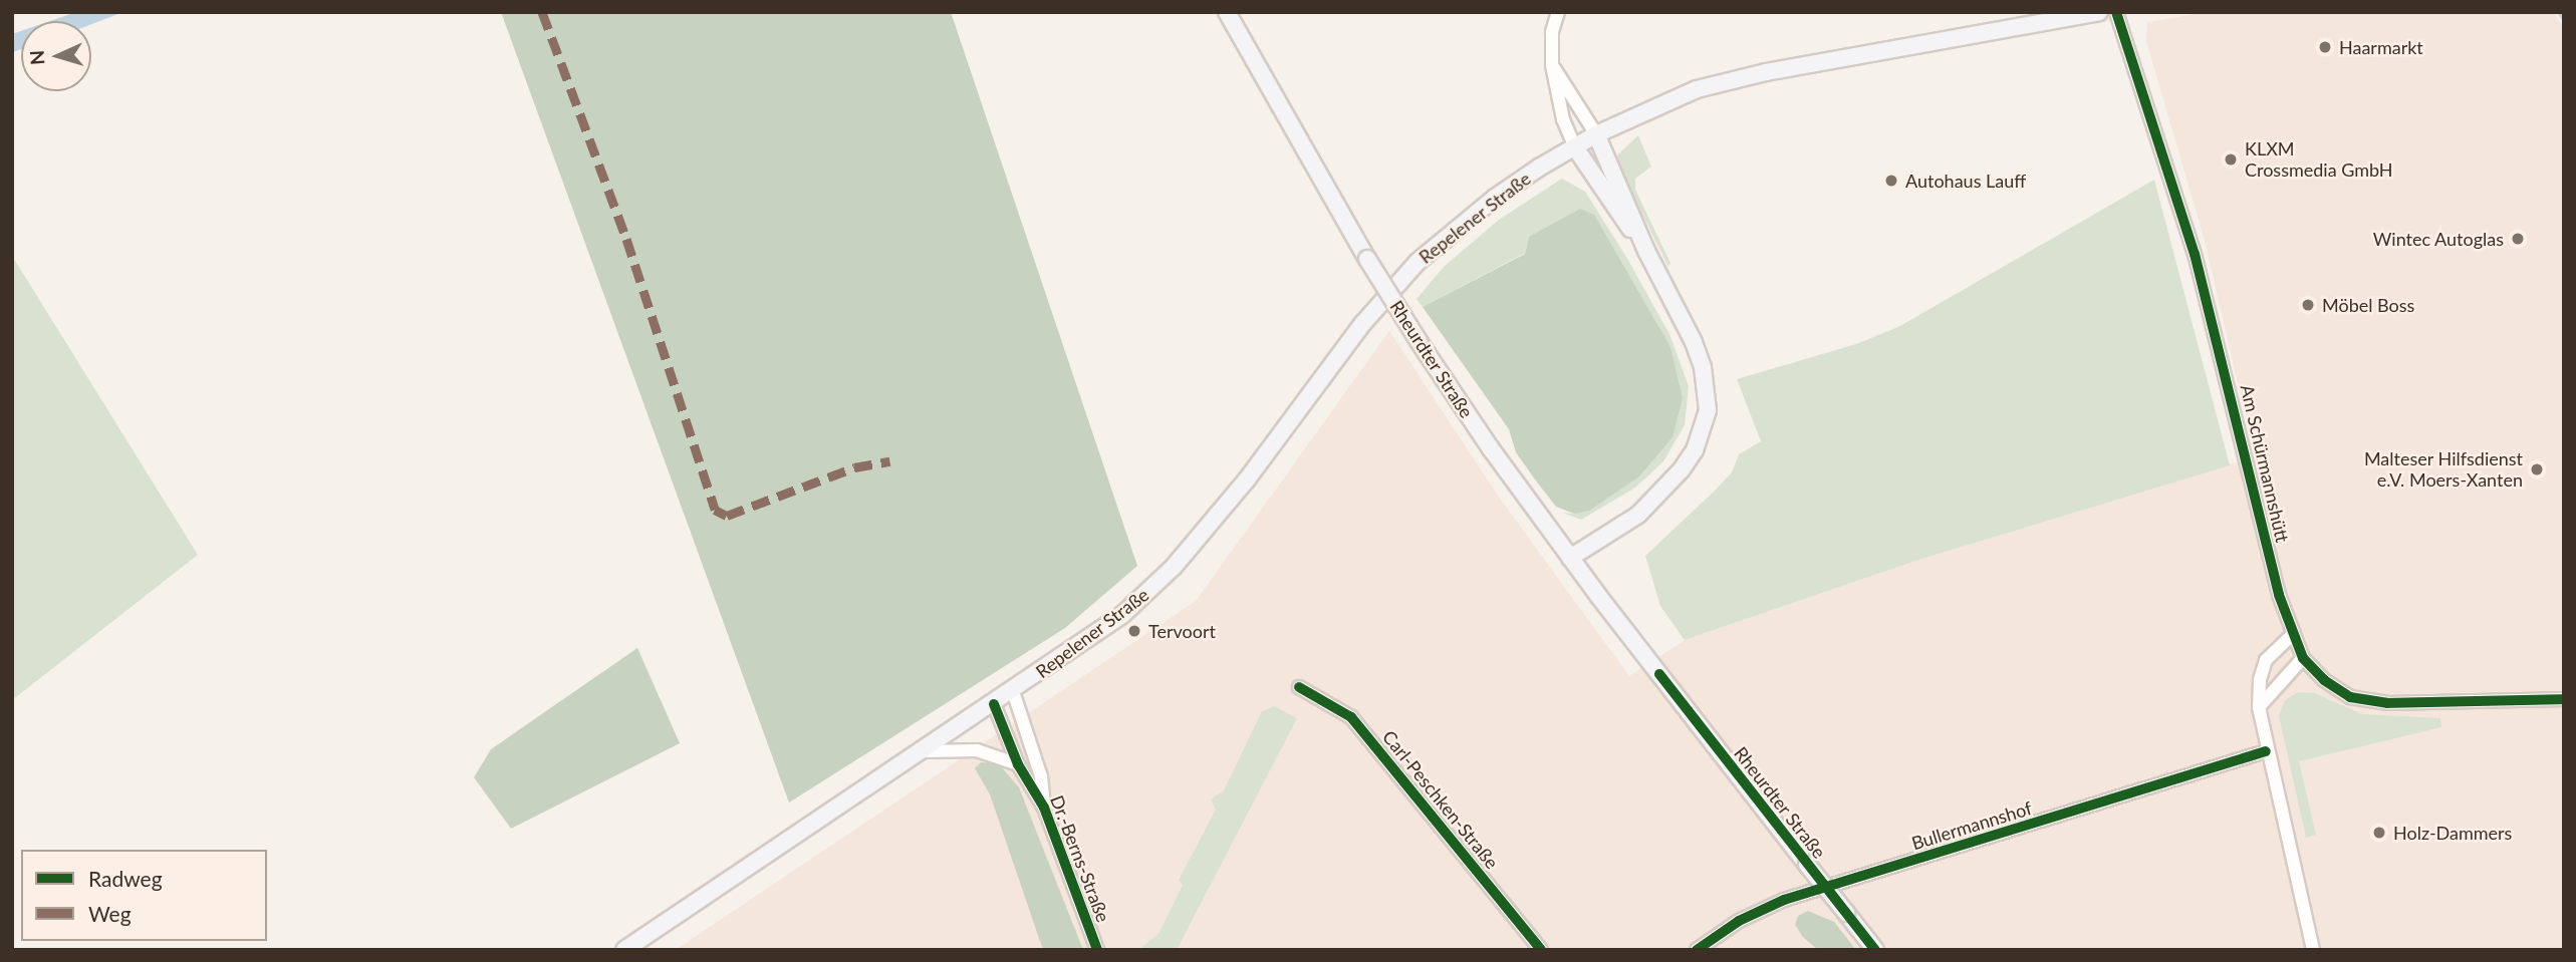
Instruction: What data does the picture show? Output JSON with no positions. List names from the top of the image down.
{
  "streets": {
    "main road": ["Repelener Straße", "Rheurdter Straße"],
    "street": [
      "Am Schürmannshütt",
      "Carl-Peschken-Straße",
      "Bullermannshof",
      "Dr.-Berns-Straße"
    ]
  },
  "crossings": [
    ["Repelener Straße", "Dr.-Berns-Straße"]
  ],
  "places": [
    "Haarmarkt",
    "KLXM Crossmedia GmbH",
    "Autohaus Lauff",
    "Wintec Autoglas",
    "Möbel Boss",
    "Malteser Hilfsdienst e.V. Moers-Xanten",
    "Tervoort",
    "Holz-Dammers"
  ],
  "legend": ["Radweg", "Weg"],
  "north": "left"
}
